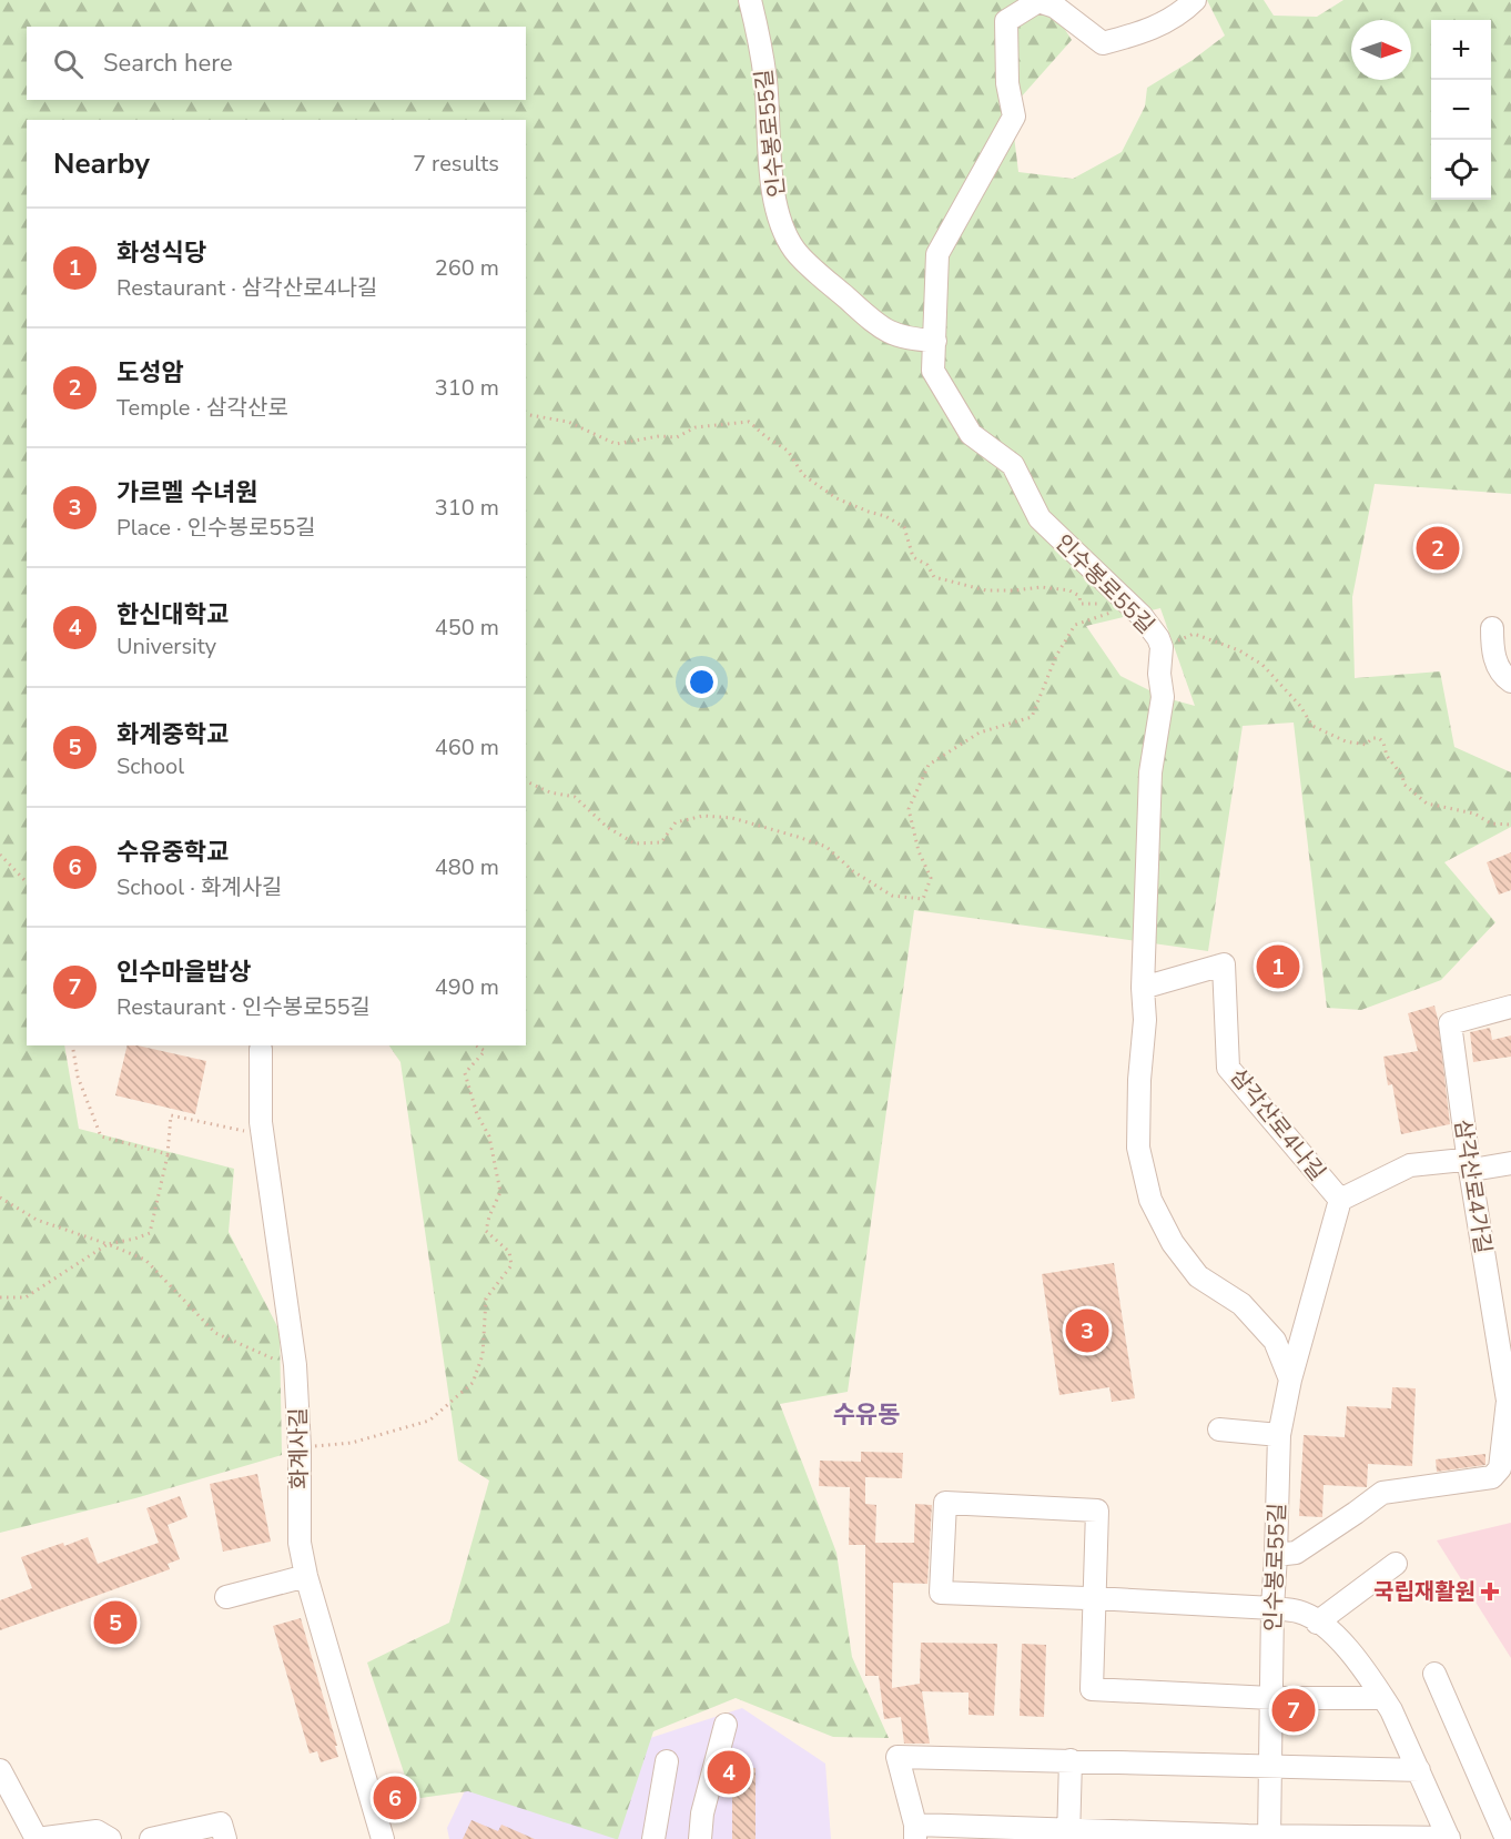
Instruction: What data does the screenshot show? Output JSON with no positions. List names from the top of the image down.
{
  "streets": {
    "street": [
      "인수봉로55길",
      "삼각산로4나길",
      "삼각산로4가길",
      "화계사길"
    ]
  },
  "crossings": [
    ["인수봉로55길", "삼각산로4나길"],
    ["인수봉로55길", "삼각산로4가길"],
    ["삼각산로4나길", "삼각산로4가길"]
  ],
  "districts": ["수유동"],
  "places": {
    "health": ["국립재활원"]
  },
  "north": "right",
  "page": {
    "map_buttons": ["+", "−"],
    "search": "Search here",
    "heading": ["Nearby", "7 results"],
    "list": [
      {
        "mark": "1",
        "name": "화성식당",
        "note": "Restaurant · 삼각산로4나길",
        "value": "260 m"
      },
      {
        "mark": "2",
        "name": "도성암",
        "note": "Temple · 삼각산로",
        "value": "310 m"
      },
      {
        "mark": "3",
        "name": "가르멜 수녀원",
        "note": "Place · 인수봉로55길",
        "value": "310 m"
      },
      {
        "mark": "4",
        "name": "한신대학교",
        "note": "University",
        "value": "450 m"
      },
      {
        "mark": "5",
        "name": "화계중학교",
        "note": "School",
        "value": "460 m"
      },
      {
        "mark": "6",
        "name": "수유중학교",
        "note": "School · 화계사길",
        "value": "480 m"
      },
      {
        "mark": "7",
        "name": "인수마을밥상",
        "note": "Restaurant · 인수봉로55길",
        "value": "490 m"
      }
    ],
    "pins": [
      "2",
      "1",
      "3",
      "5",
      "7",
      "4",
      "6"
    ]
  }
}
